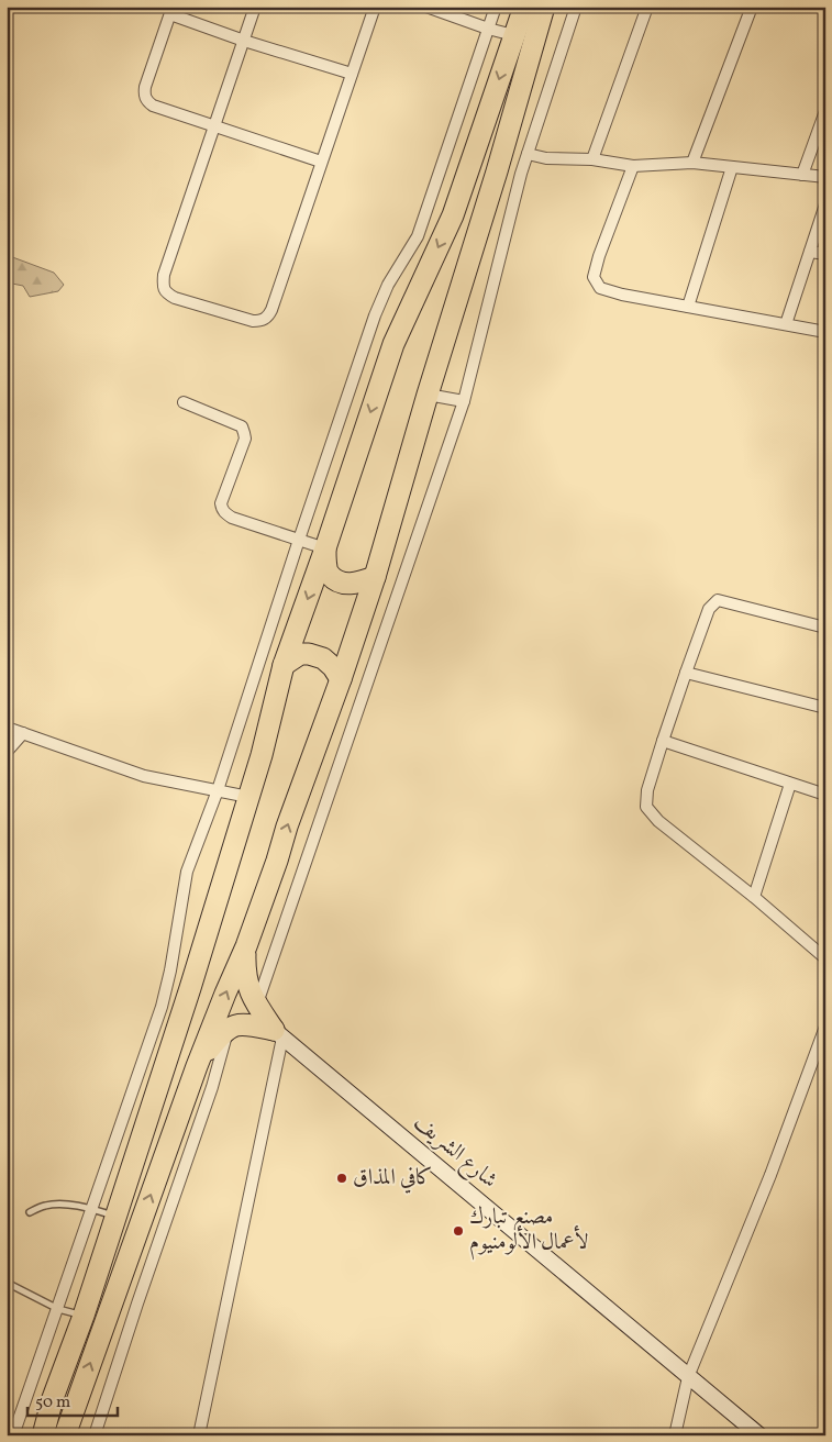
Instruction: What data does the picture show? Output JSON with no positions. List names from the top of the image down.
{
  "streets": {
    "main road": ["شارع الشريف"]
  },
  "places": ["كافي المذاق", "مصنع تبارك لأعمال الألومنيوم"],
  "scale_bar": "50 m"
}
